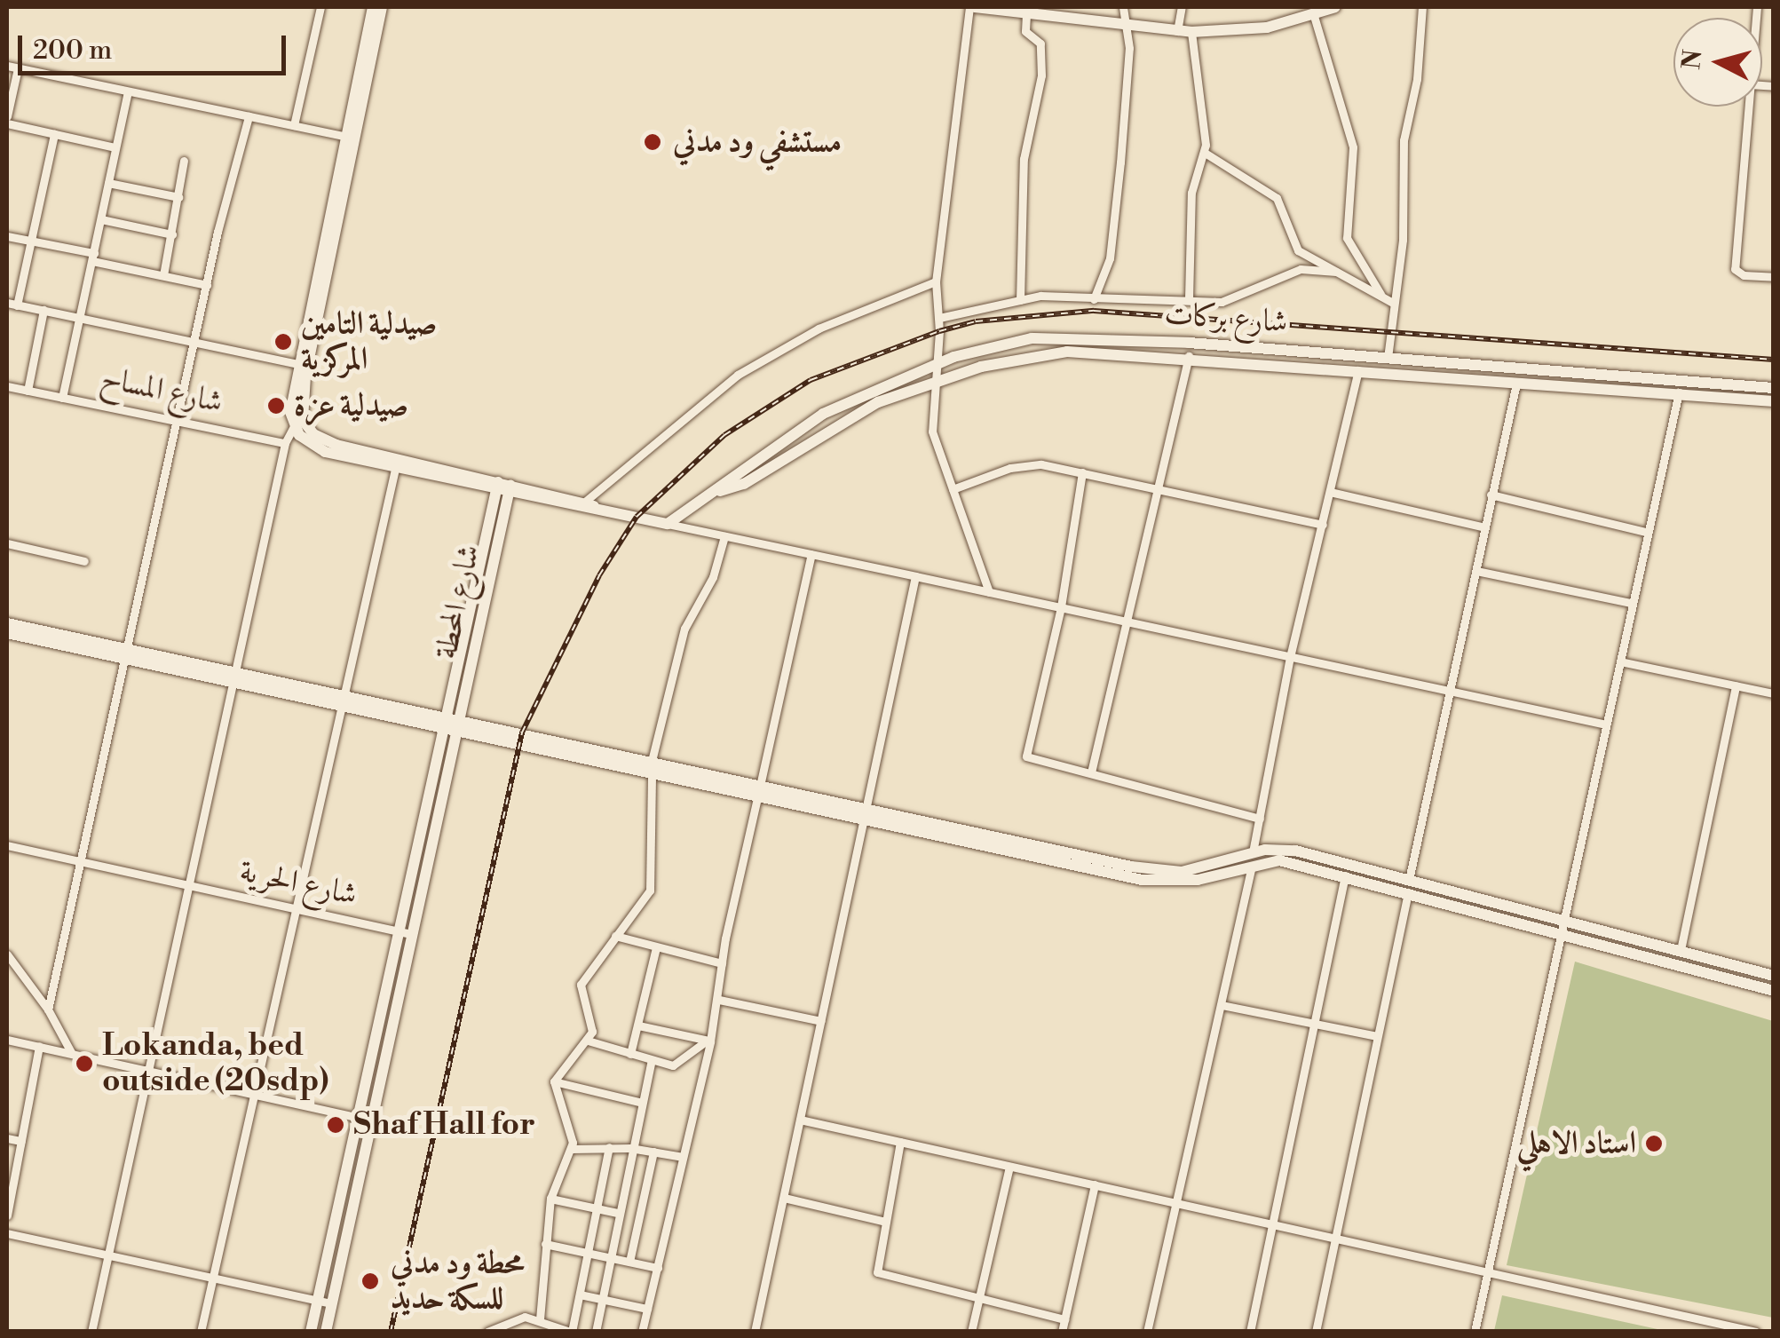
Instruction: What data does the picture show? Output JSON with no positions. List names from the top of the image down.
{
  "streets": {
    "main road": ["شارع بركات", "شارع المحطة"],
    "street": ["شارع المساح", "شارع الحرية"]
  },
  "places": [
    "مستشفي ود مدني",
    "صيدلية التامين المركزية",
    "صيدلية عزة",
    "Lokanda, bed outside (20sdp)",
    "Shaf Hall for",
    "استاد الاهلي",
    "محطة ود مدني للسكة حديد"
  ],
  "scale_bar": "200 m",
  "north": "left"
}
